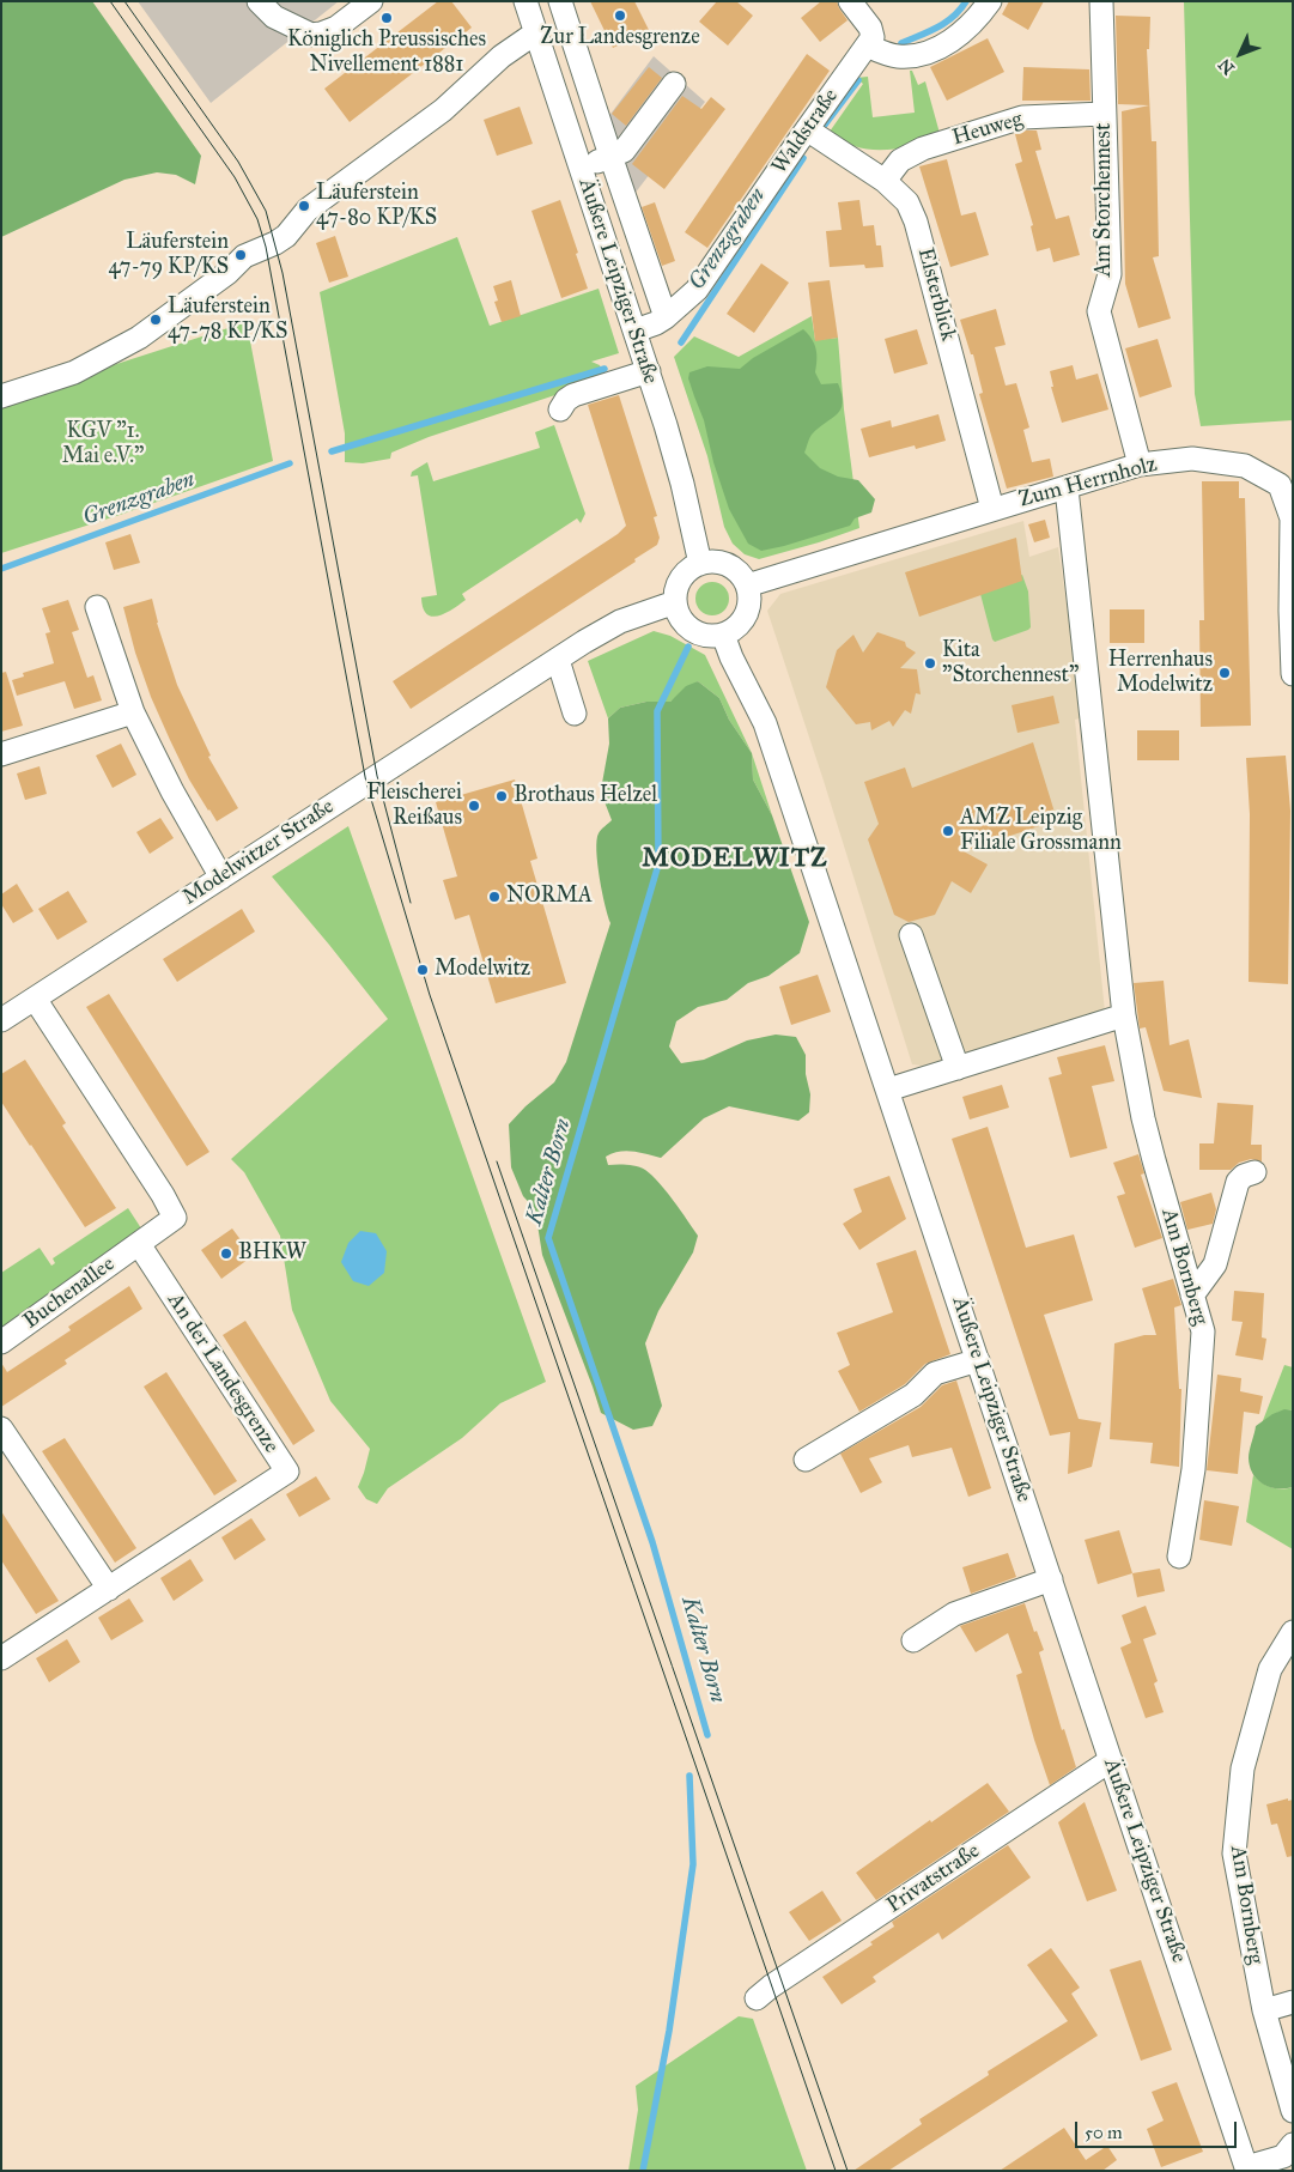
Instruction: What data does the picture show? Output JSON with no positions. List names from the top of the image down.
{
  "streets": {
    "street": [
      "Heuweg",
      "Waldstraße",
      "Am Storchennest",
      "Äußere Leipziger Straße",
      "Elsterblick",
      "Zum Herrnholz",
      "Modelwitzer Straße",
      "Am Bornberg",
      "Buchenallee",
      "An der Landesgrenze",
      "Privatstraße"
    ]
  },
  "crossings": [
    ["Heuweg", "Am Storchennest"],
    ["Heuweg", "Elsterblick"],
    ["Waldstraße", "Äußere Leipziger Straße"],
    ["Waldstraße", "Elsterblick"],
    ["Am Storchennest", "Zum Herrnholz"],
    ["Äußere Leipziger Straße", "Zum Herrnholz"],
    ["Äußere Leipziger Straße", "Modelwitzer Straße"],
    ["Äußere Leipziger Straße", "Privatstraße"],
    ["Elsterblick", "Zum Herrnholz"],
    ["Zum Herrnholz", "Modelwitzer Straße"],
    ["Zum Herrnholz", "Am Bornberg"],
    ["Buchenallee", "An der Landesgrenze"]
  ],
  "districts": ["MODELWITZ"],
  "water": ["Grenzgraben", "Kalter Born"],
  "parks": ["KGV \"1. Mai e.V.\""],
  "places": [
    "Zur Landesgrenze",
    "Königlich Preussisches Nivellement 1881",
    "Läuferstein 47-80 KP/KS",
    "Läuferstein 47-79 KP/KS",
    "Läuferstein 47-78 KP/KS",
    "Kita \"Storchennest\"",
    "Herrenhaus Modelwitz",
    "Brothaus Helzel",
    "Fleischerei Reißaus",
    "AMZ Leipzig Filiale Grossmann",
    "NORMA",
    "Modelwitz",
    "BHKW"
  ],
  "scale_bar": "50 m",
  "north": "bottom left"
}
